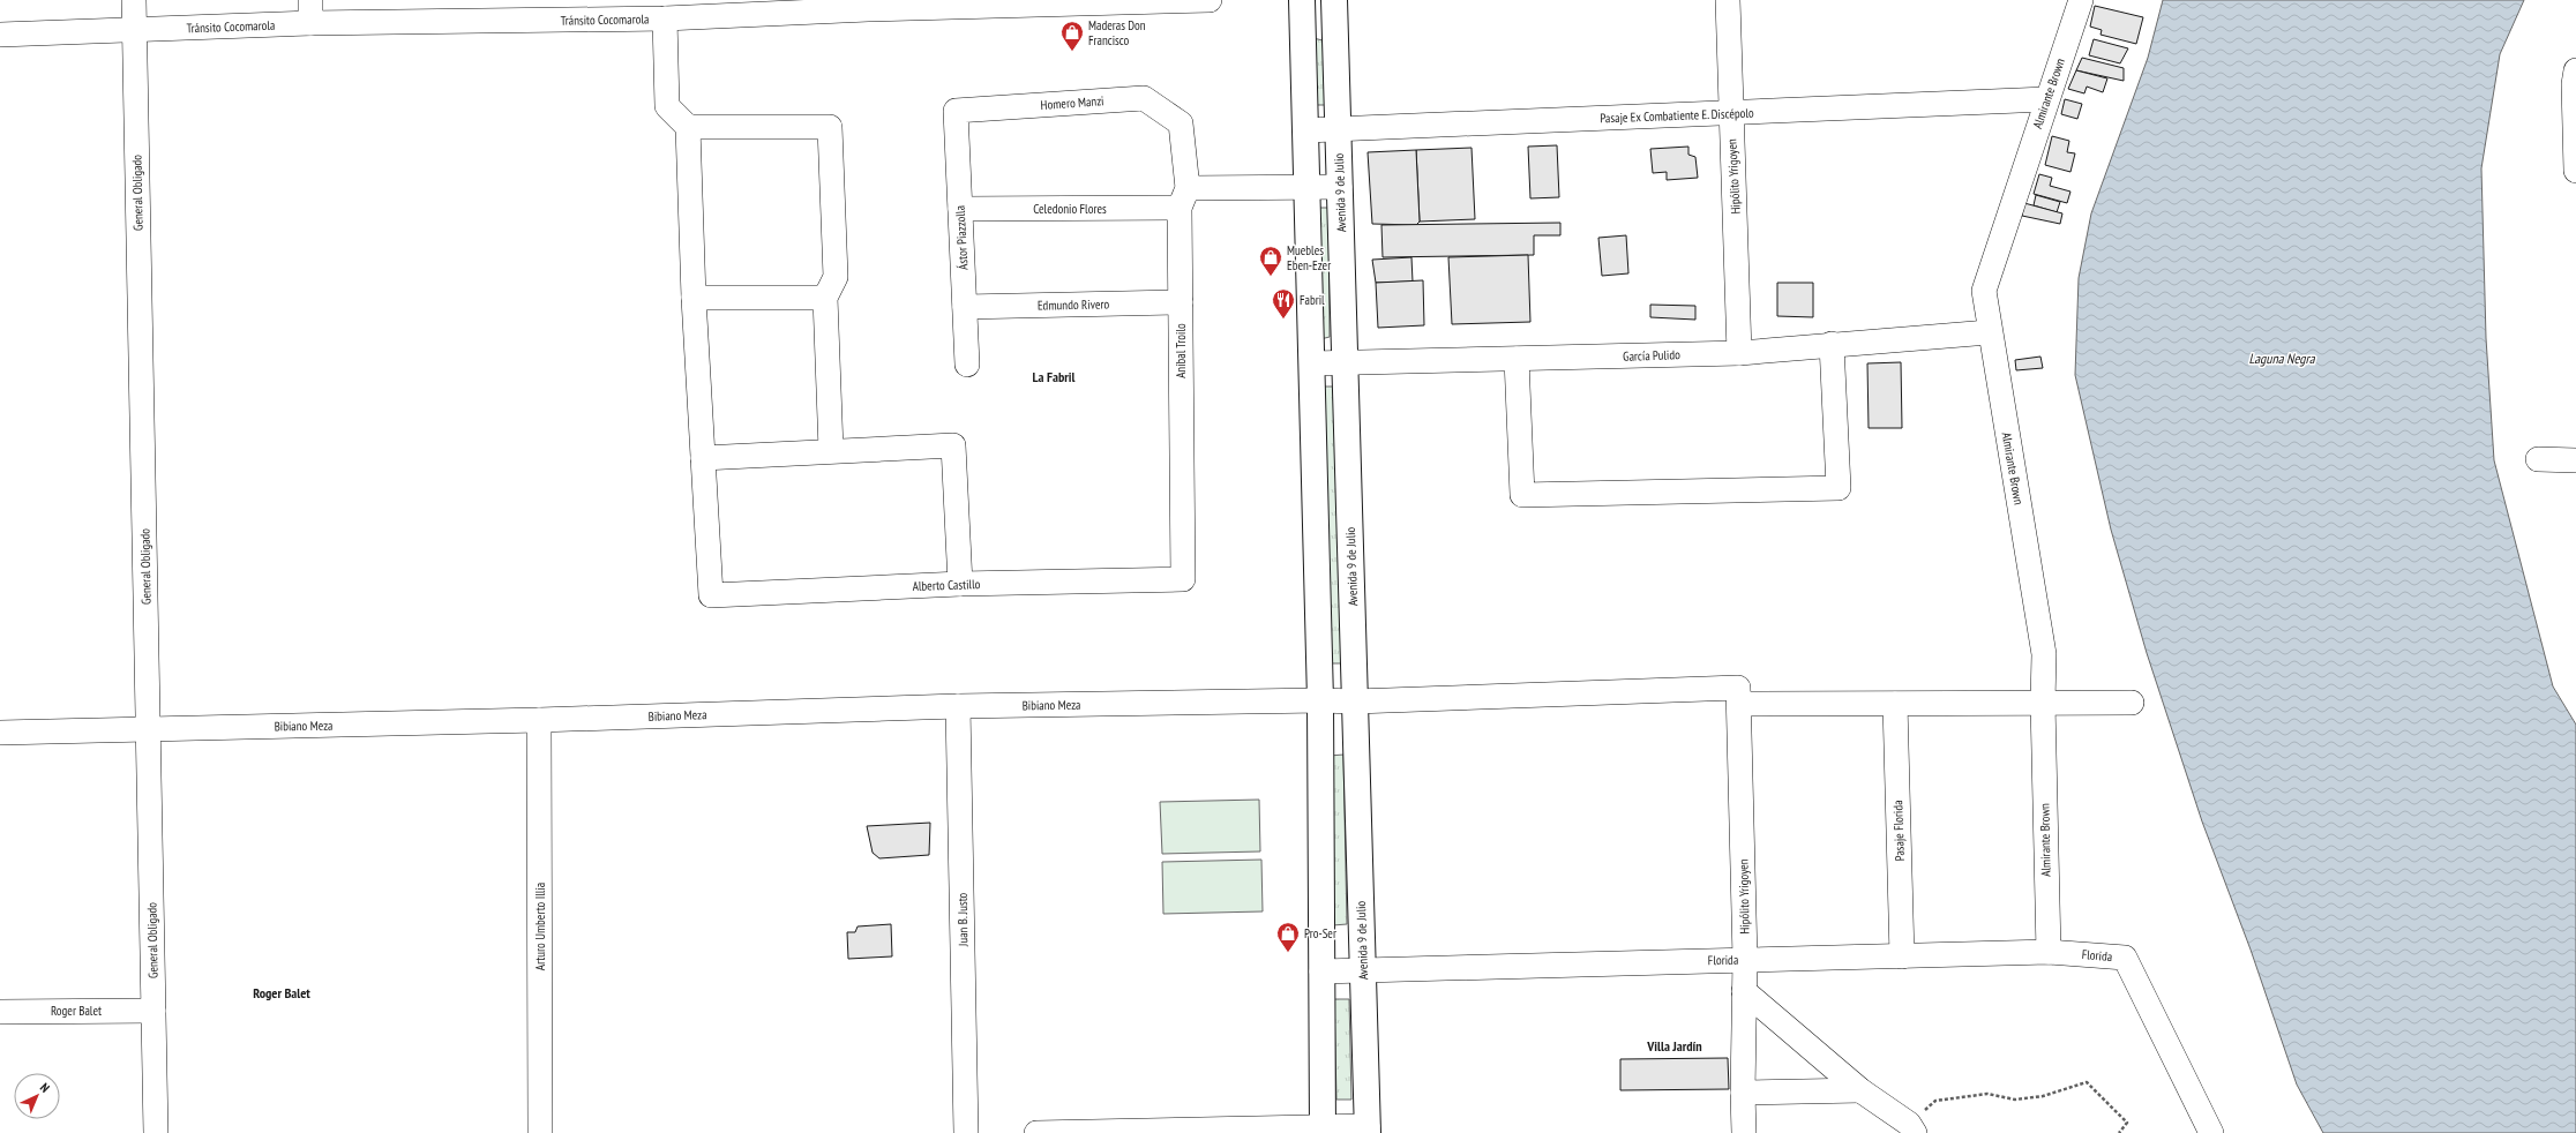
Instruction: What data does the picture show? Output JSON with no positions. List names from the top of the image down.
{
  "streets": {
    "main road": ["Avenida 9 de Julio"],
    "street": [
      "Tránsito Cocomarola",
      "Almirante Brown",
      "Homero Manzi",
      "Pasaje Ex Combatiente E. Discépolo",
      "Hipólito Yrigoyen",
      "General Obligado",
      "Celedonio Flores",
      "Ástor Piazzolla",
      "Edmundo Rivero",
      "Aníbal Troilo",
      "García Pulido",
      "Alberto Castillo",
      "Bibiano Meza",
      "Pasaje Florida",
      "Juan B. Justo",
      "Arturo Umberto Illia",
      "Florida",
      "Roger Balet"
    ]
  },
  "crossings": [
    ["Tránsito Cocomarola", "General Obligado"],
    ["Almirante Brown", "Pasaje Ex Combatiente E. Discépolo"],
    ["Almirante Brown", "García Pulido"],
    ["Almirante Brown", "Bibiano Meza"],
    ["Almirante Brown", "Florida"],
    ["Homero Manzi", "Ástor Piazzolla"],
    ["Homero Manzi", "Aníbal Troilo"],
    ["Pasaje Ex Combatiente E. Discépolo", "Hipólito Yrigoyen"],
    ["Pasaje Ex Combatiente E. Discépolo", "Avenida 9 de Julio"],
    ["Hipólito Yrigoyen", "García Pulido"],
    ["Hipólito Yrigoyen", "Bibiano Meza"],
    ["Hipólito Yrigoyen", "Florida"],
    ["General Obligado", "Bibiano Meza"],
    ["General Obligado", "Roger Balet"],
    ["Avenida 9 de Julio", "Celedonio Flores"],
    ["Avenida 9 de Julio", "García Pulido"],
    ["Avenida 9 de Julio", "Bibiano Meza"],
    ["Avenida 9 de Julio", "Florida"],
    ["Celedonio Flores", "Ástor Piazzolla"],
    ["Celedonio Flores", "Aníbal Troilo"],
    ["Ástor Piazzolla", "Edmundo Rivero"],
    ["Edmundo Rivero", "Aníbal Troilo"],
    ["Aníbal Troilo", "Alberto Castillo"],
    ["Bibiano Meza", "Pasaje Florida"],
    ["Bibiano Meza", "Juan B. Justo"],
    ["Bibiano Meza", "Arturo Umberto Illia"],
    ["Pasaje Florida", "Florida"]
  ],
  "districts": ["La Fabril", "Roger Balet", "Villa Jardín"],
  "water": ["Laguna Negra"],
  "places": {
    "shop": ["Maderas Don Francisco", "Muebles Eben-Ezer", "Pro-Ser"],
    "restaurant": ["Fabril"]
  },
  "north": "top right"
}
